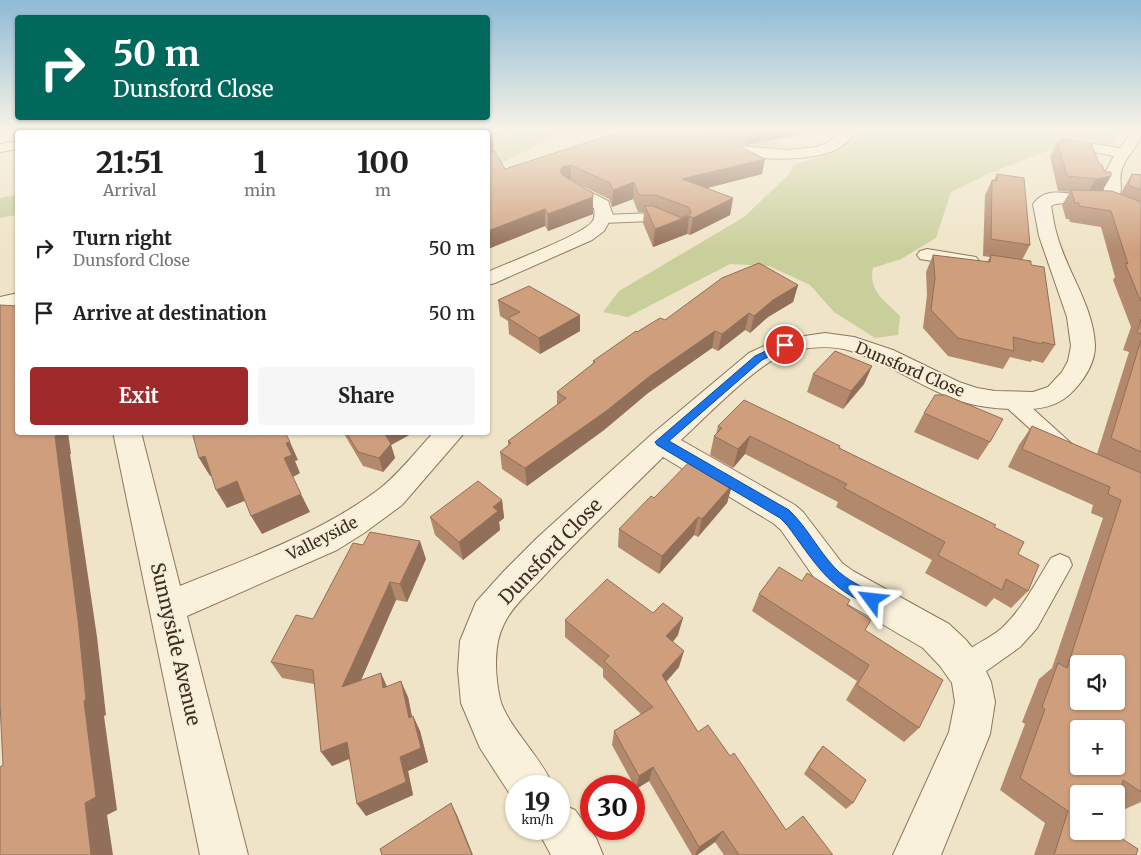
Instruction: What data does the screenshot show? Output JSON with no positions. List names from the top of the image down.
{
  "streets": {
    "street": ["Dunsford Close", "Valleyside", "Sunnyside Avenue"]
  },
  "crossings": [
    ["Valleyside", "Sunnyside Avenue"]
  ],
  "page": {
    "turn": ["50 m", "Dunsford Close"],
    "eta": [
      "21:51",
      "Arrival",
      "1",
      "min",
      "100",
      "m"
    ],
    "list": [
      {
        "name": "Turn right",
        "note": "Dunsford Close",
        "value": "50 m"
      },
      {
        "name": "Arrive at destination",
        "value": "50 m"
      }
    ],
    "buttons": ["Exit", "Share"],
    "map_buttons": ["+", "−"],
    "speed": "19 km/h",
    "limit": "30"
  }
}
